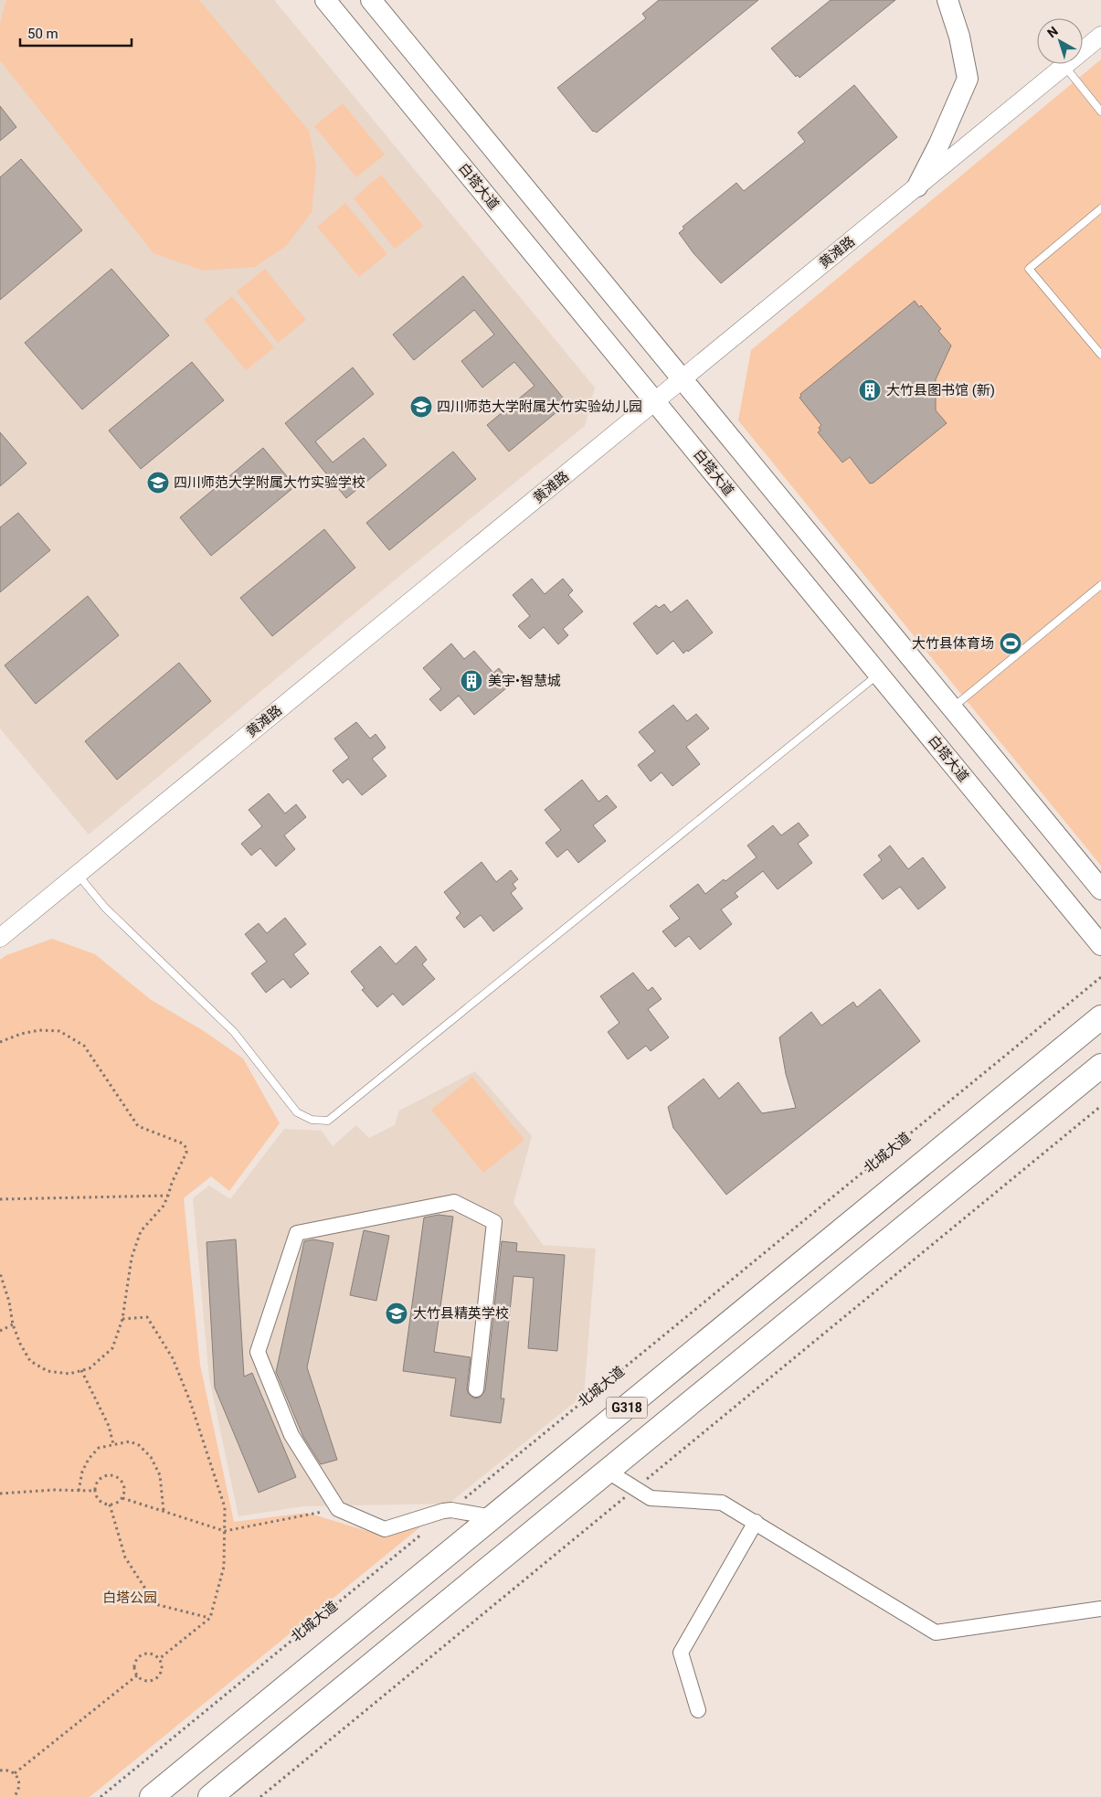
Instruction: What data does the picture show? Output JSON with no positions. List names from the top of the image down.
{
  "streets": {
    "highway": ["G318"],
    "main road": ["白塔大道"],
    "street": ["黄滩路"],
    "path": ["北城大道"]
  },
  "crossings": [
    ["白塔大道", "黄滩路"]
  ],
  "parks": ["白塔公园"],
  "places": {
    "building": ["大竹县图书馆 (新)", "美宇•智慧城"],
    "school or university": ["四川师范大学附属大竹实验幼儿园", "四川师范大学附属大竹实验学校", "大竹县精英学校"],
    "sports": ["大竹县体育场"]
  },
  "scale_bar": "50 m",
  "north": "top left"
}
